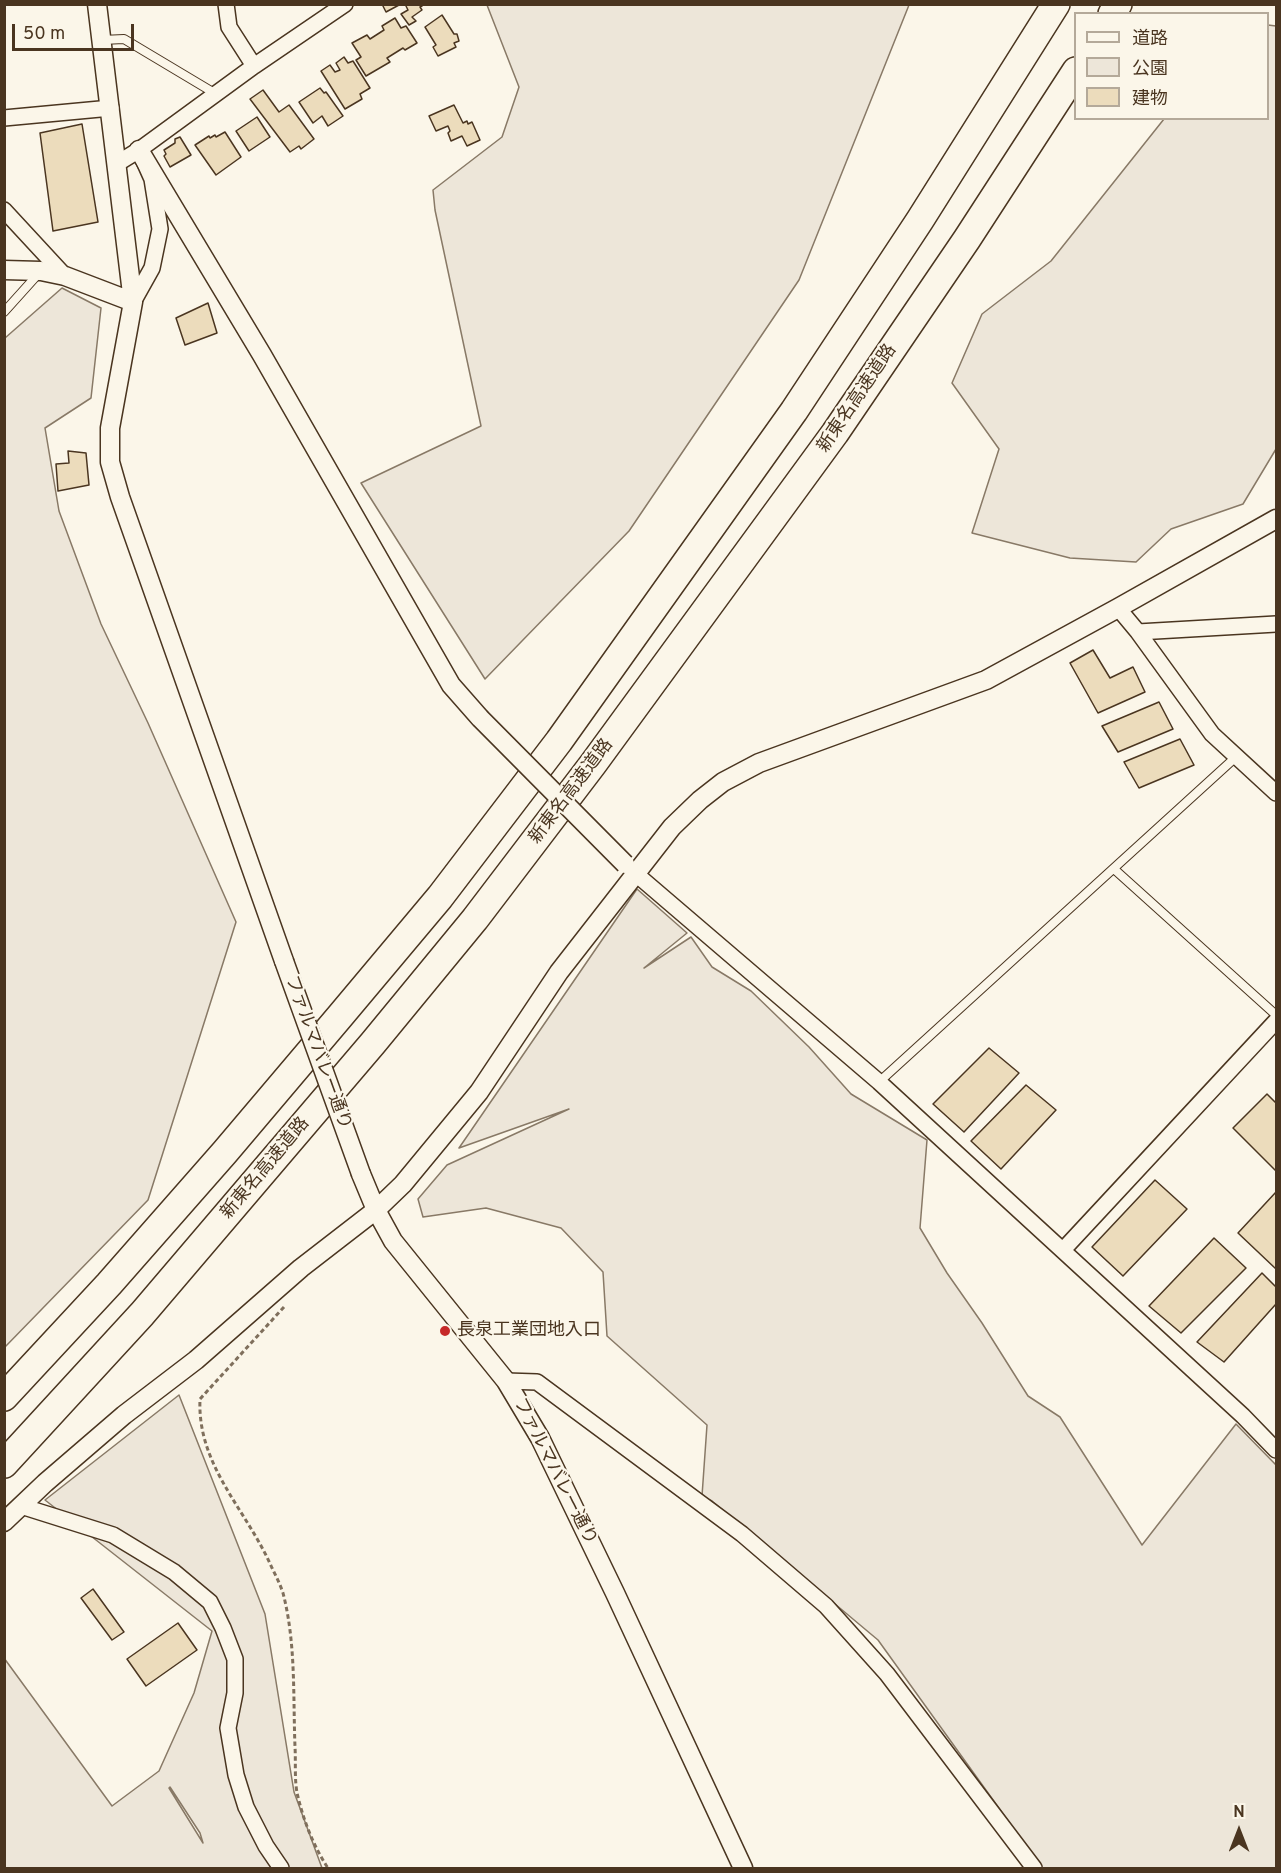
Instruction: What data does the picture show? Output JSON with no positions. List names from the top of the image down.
{
  "streets": {
    "highway": ["新東名高速道路"],
    "street": ["ファルマバレー通り"]
  },
  "places": ["長泉工業団地入口"],
  "legend": ["道路", "公園", "建物"],
  "scale_bar": "50 m",
  "north": "top"
}
